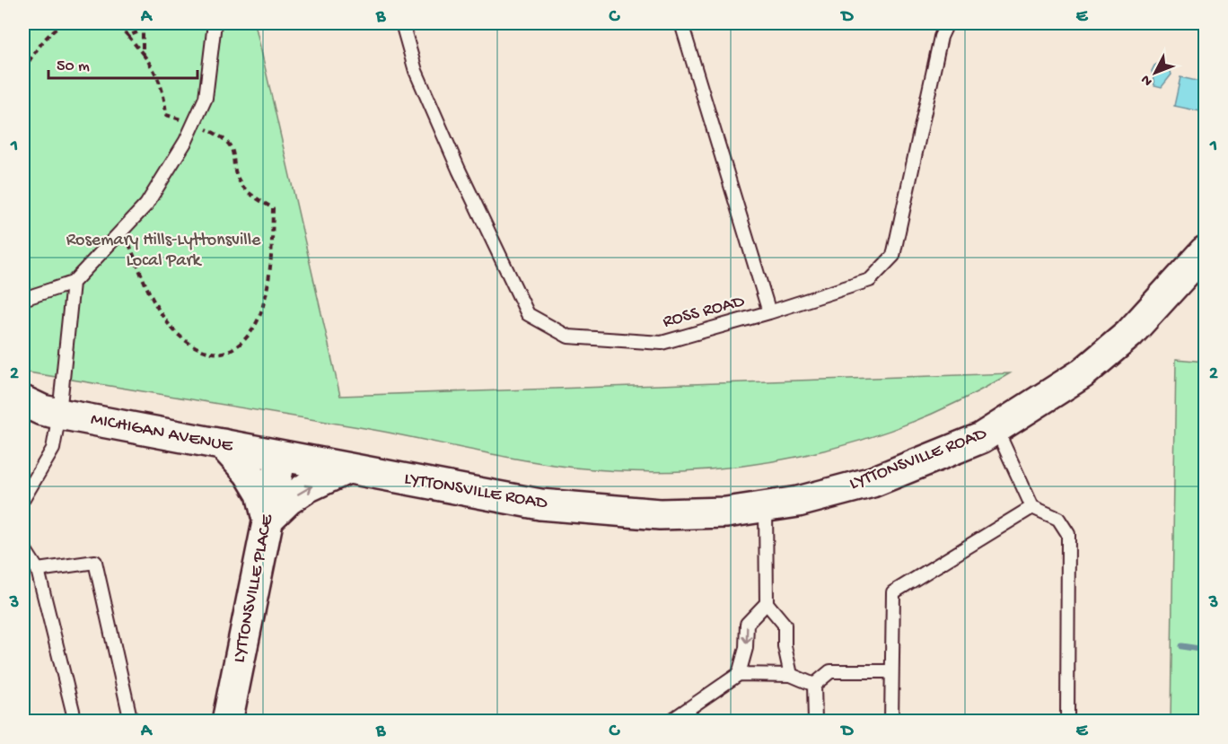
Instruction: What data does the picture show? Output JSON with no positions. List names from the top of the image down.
{
  "streets": {
    "street": ["MICHIGAN AVENUE", "LYTTONSVILLE ROAD", "LYTTONSVILLE PLACE"],
    "lane": ["ROSS ROAD"]
  },
  "crossings": [
    ["MICHIGAN AVENUE", "LYTTONSVILLE ROAD"],
    ["MICHIGAN AVENUE", "LYTTONSVILLE PLACE"],
    ["LYTTONSVILLE ROAD", "LYTTONSVILLE PLACE"]
  ],
  "parks": ["Rosemary Hills-Lyttonsville Local Park"],
  "scale_bar": "50 m",
  "north": "bottom left",
  "grid": {
    "columns": [
      "A",
      "B",
      "C",
      "D",
      "E"
    ],
    "rows": ["1", "2", "3"]
  }
}
